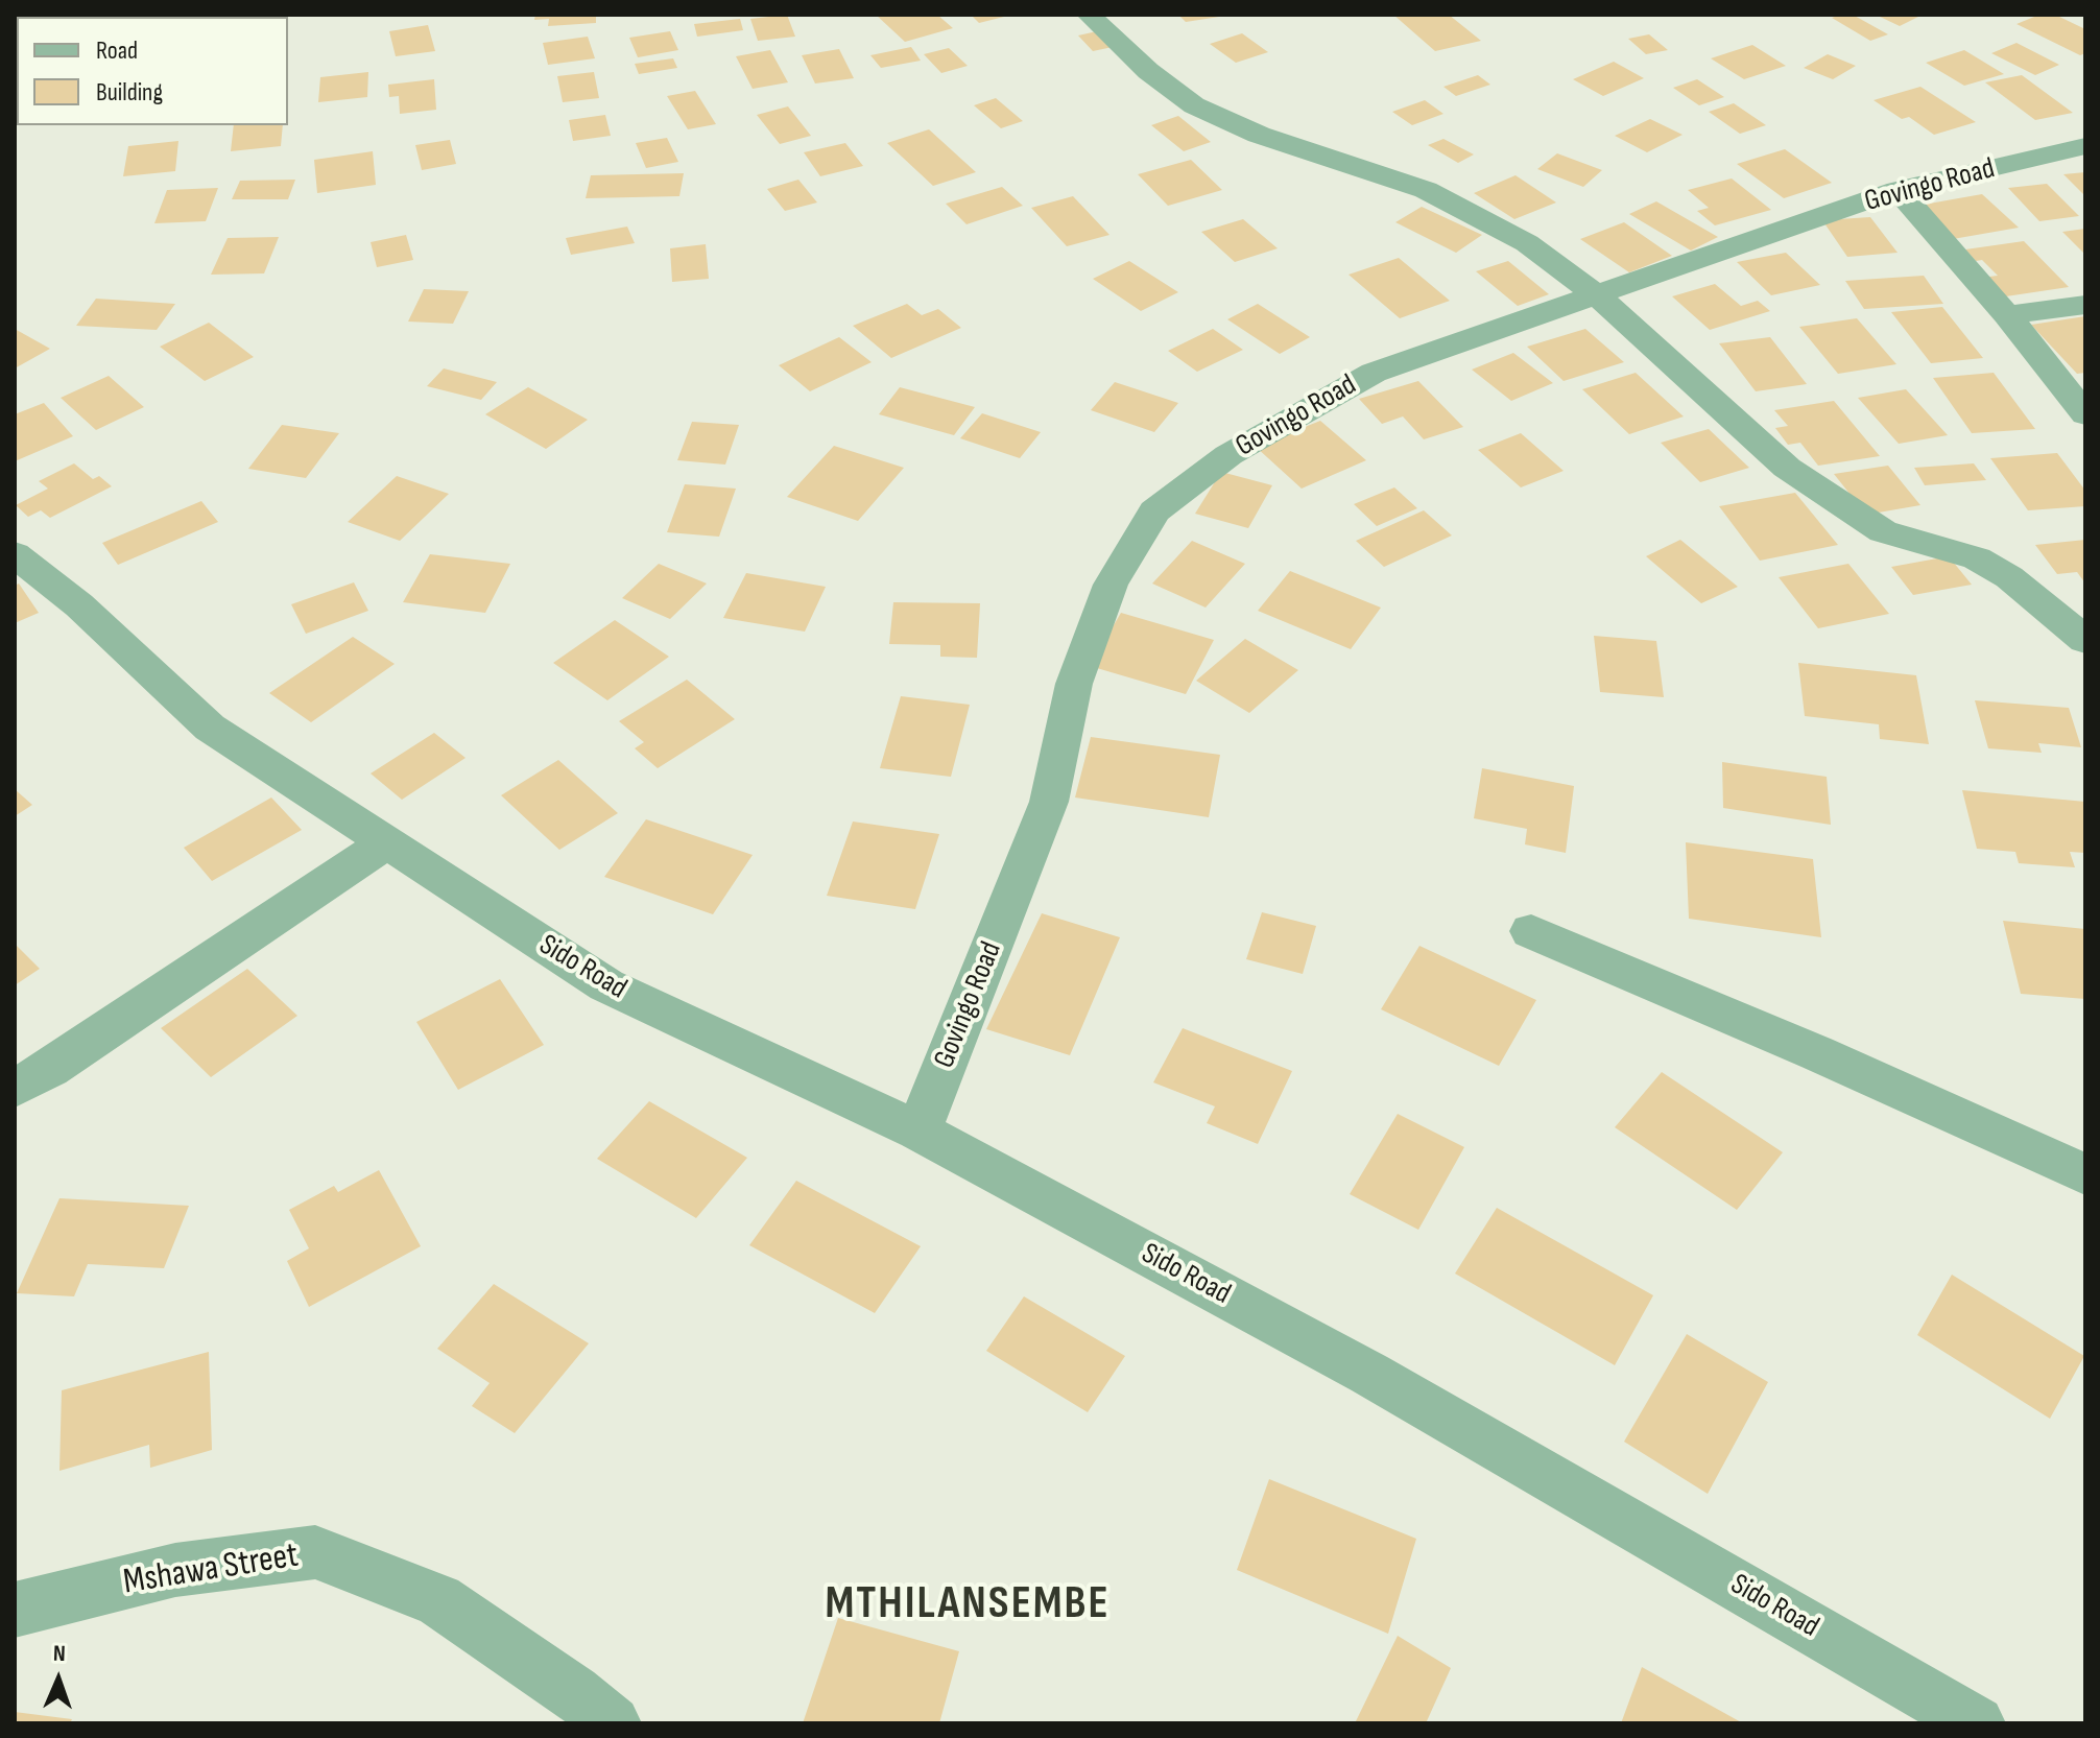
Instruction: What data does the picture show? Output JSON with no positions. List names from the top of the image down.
{
  "streets": {
    "street": ["Govingo Road", "Sido Road", "Mshawa Street"]
  },
  "crossings": [
    ["Govingo Road", "Sido Road"]
  ],
  "districts": ["MTHILANSEMBE"],
  "legend": ["Road", "Building"],
  "north": "top"
}
